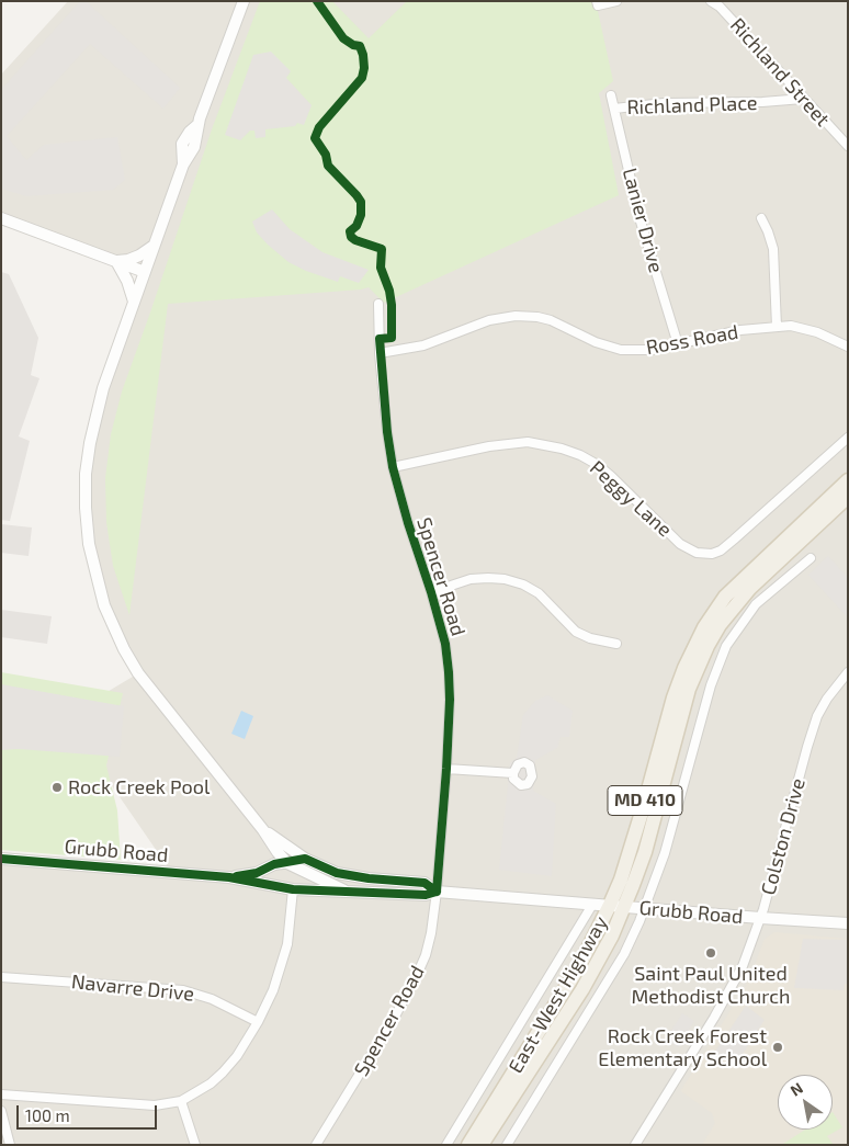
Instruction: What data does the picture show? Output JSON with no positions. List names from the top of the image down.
{
  "streets": {
    "main road": ["MD 410", "East-West Highway"],
    "street": [
      "Richland Street",
      "Richland Place",
      "Lanier Drive",
      "Ross Road",
      "Peggy Lane",
      "Spencer Road",
      "Colston Drive",
      "Grubb Road",
      "Navarre Drive"
    ]
  },
  "crossings": [
    ["Richland Street", "Richland Place"],
    ["Richland Place", "Lanier Drive"],
    ["Lanier Drive", "Ross Road"],
    ["Ross Road", "Spencer Road"],
    ["Peggy Lane", "Spencer Road"],
    ["Spencer Road", "Grubb Road"],
    ["Colston Drive", "Grubb Road"],
    ["Grubb Road", "East-West Highway"]
  ],
  "places": ["Rock Creek Pool", "Saint Paul United Methodist Church", "Rock Creek Forest Elementary School"],
  "scale_bar": "100 m",
  "north": "top left"
}
